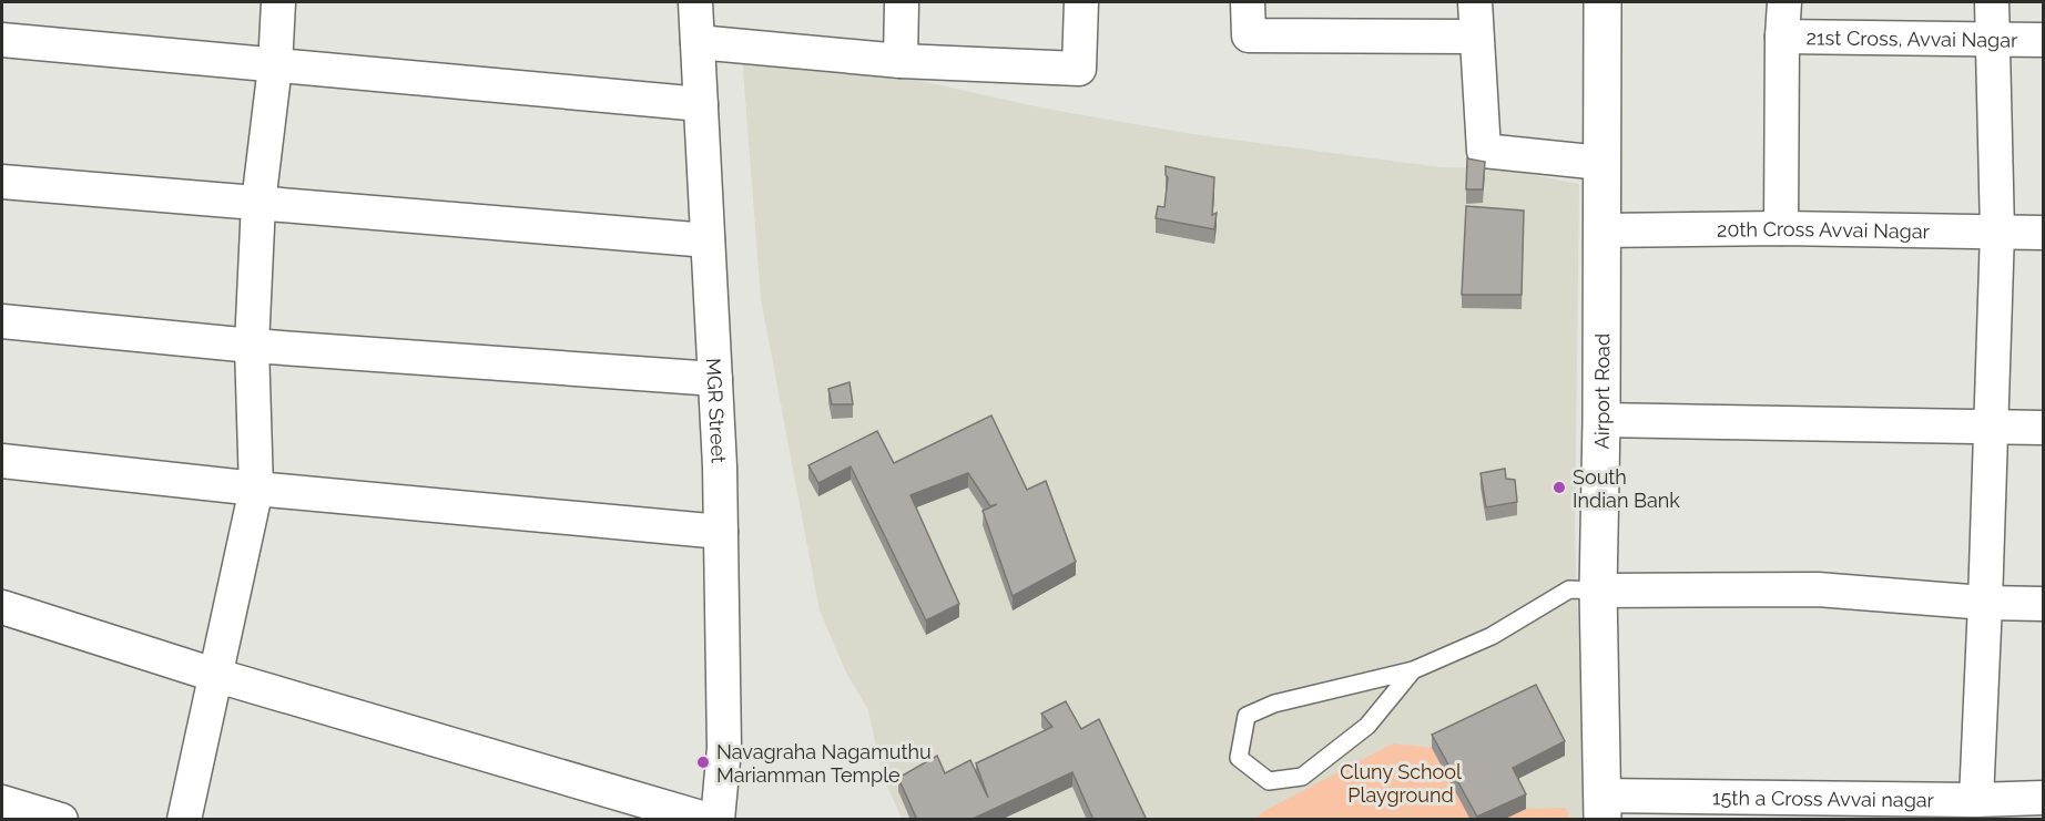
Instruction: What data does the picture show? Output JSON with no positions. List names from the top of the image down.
{
  "streets": {
    "street": [
      "21st Cross, Avvai Nagar",
      "20th Cross Avvai Nagar",
      "Airport Road",
      "MGR Street",
      "15th a Cross Avvai nagar"
    ]
  },
  "crossings": [
    ["20th Cross Avvai Nagar", "Airport Road"],
    ["Airport Road", "15th a Cross Avvai nagar"]
  ],
  "parks": ["Cluny School Playground"],
  "places": ["South Indian Bank", "Navagraha Nagamuthu Mariamman Temple"]
}
